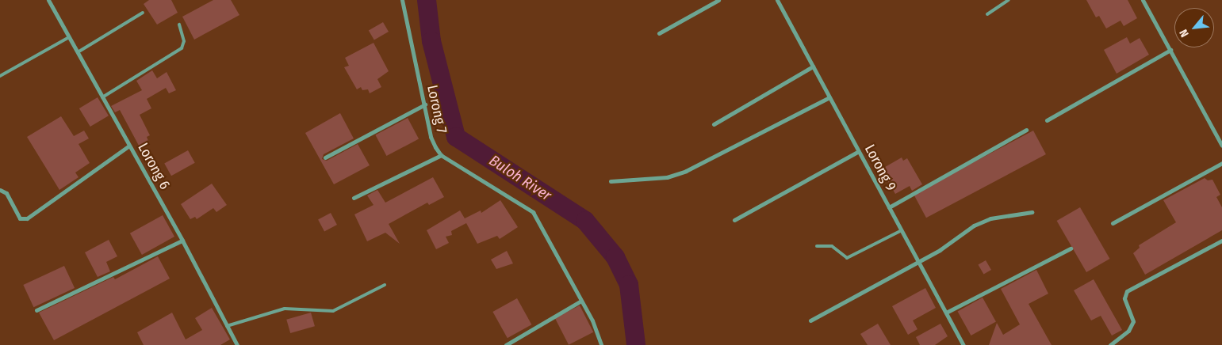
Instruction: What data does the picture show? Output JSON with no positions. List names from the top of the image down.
{
  "streets": {
    "street": ["Lorong 7", "Lorong 6", "Lorong 9"]
  },
  "water": ["Buloh River"],
  "north": "bottom left"
}
